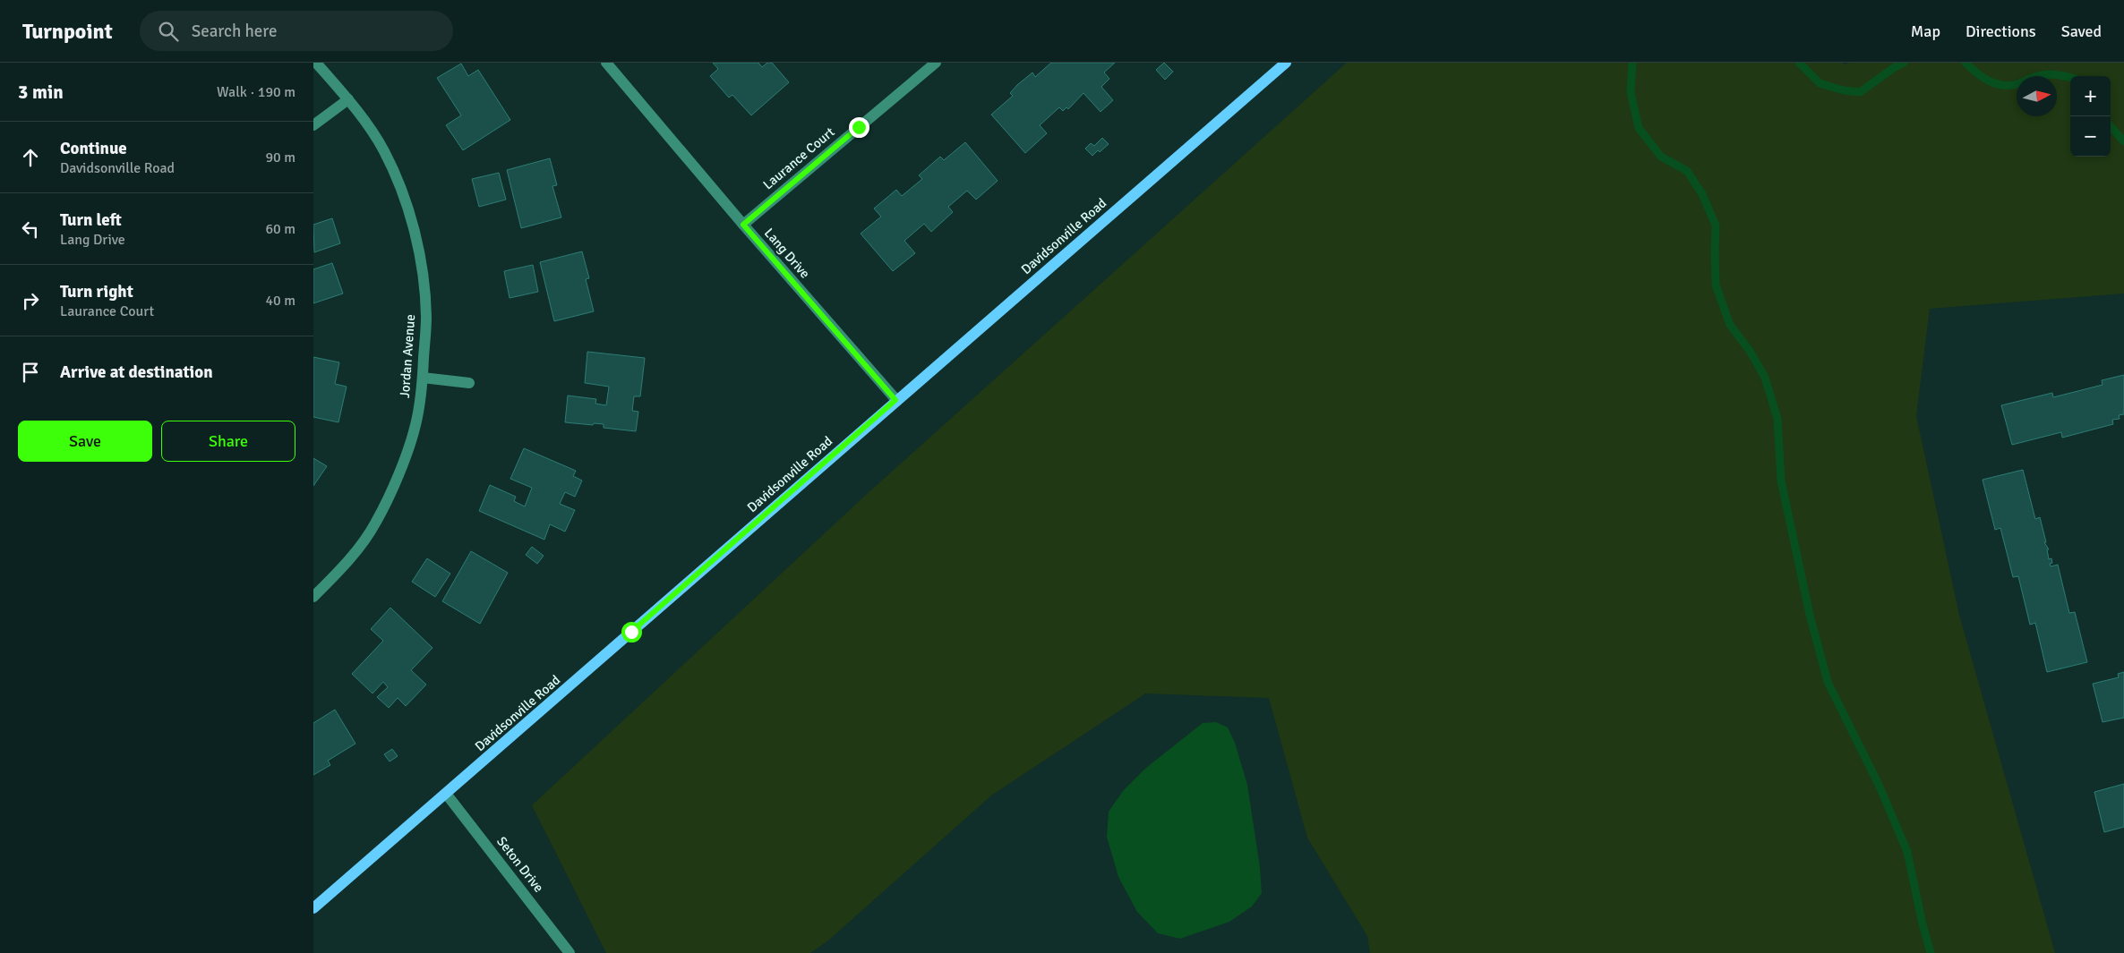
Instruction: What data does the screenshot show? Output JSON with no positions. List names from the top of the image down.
{
  "streets": {
    "main road": ["Davidsonville Road"],
    "street": [
      "Laurance Court",
      "Lang Drive",
      "Jordan Avenue",
      "Seton Drive"
    ]
  },
  "crossings": [
    ["Laurance Court", "Lang Drive"],
    ["Davidsonville Road", "Lang Drive"],
    ["Davidsonville Road", "Seton Drive"]
  ],
  "north": "right",
  "page": {
    "header": "Turnpoint",
    "search": "Search here",
    "nav": ["Map", "Directions", "Saved"],
    "heading": ["3 min", "Walk · 190 m"],
    "map_buttons": ["+", "−"],
    "list": [
      ["Continue", "Davidsonville Road", "90 m"],
      ["Turn left", "Lang Drive", "60 m"],
      ["Turn right", "Laurance Court", "40 m"],
      "Arrive at destination"
    ],
    "buttons": ["Save", "Share"]
  }
}
